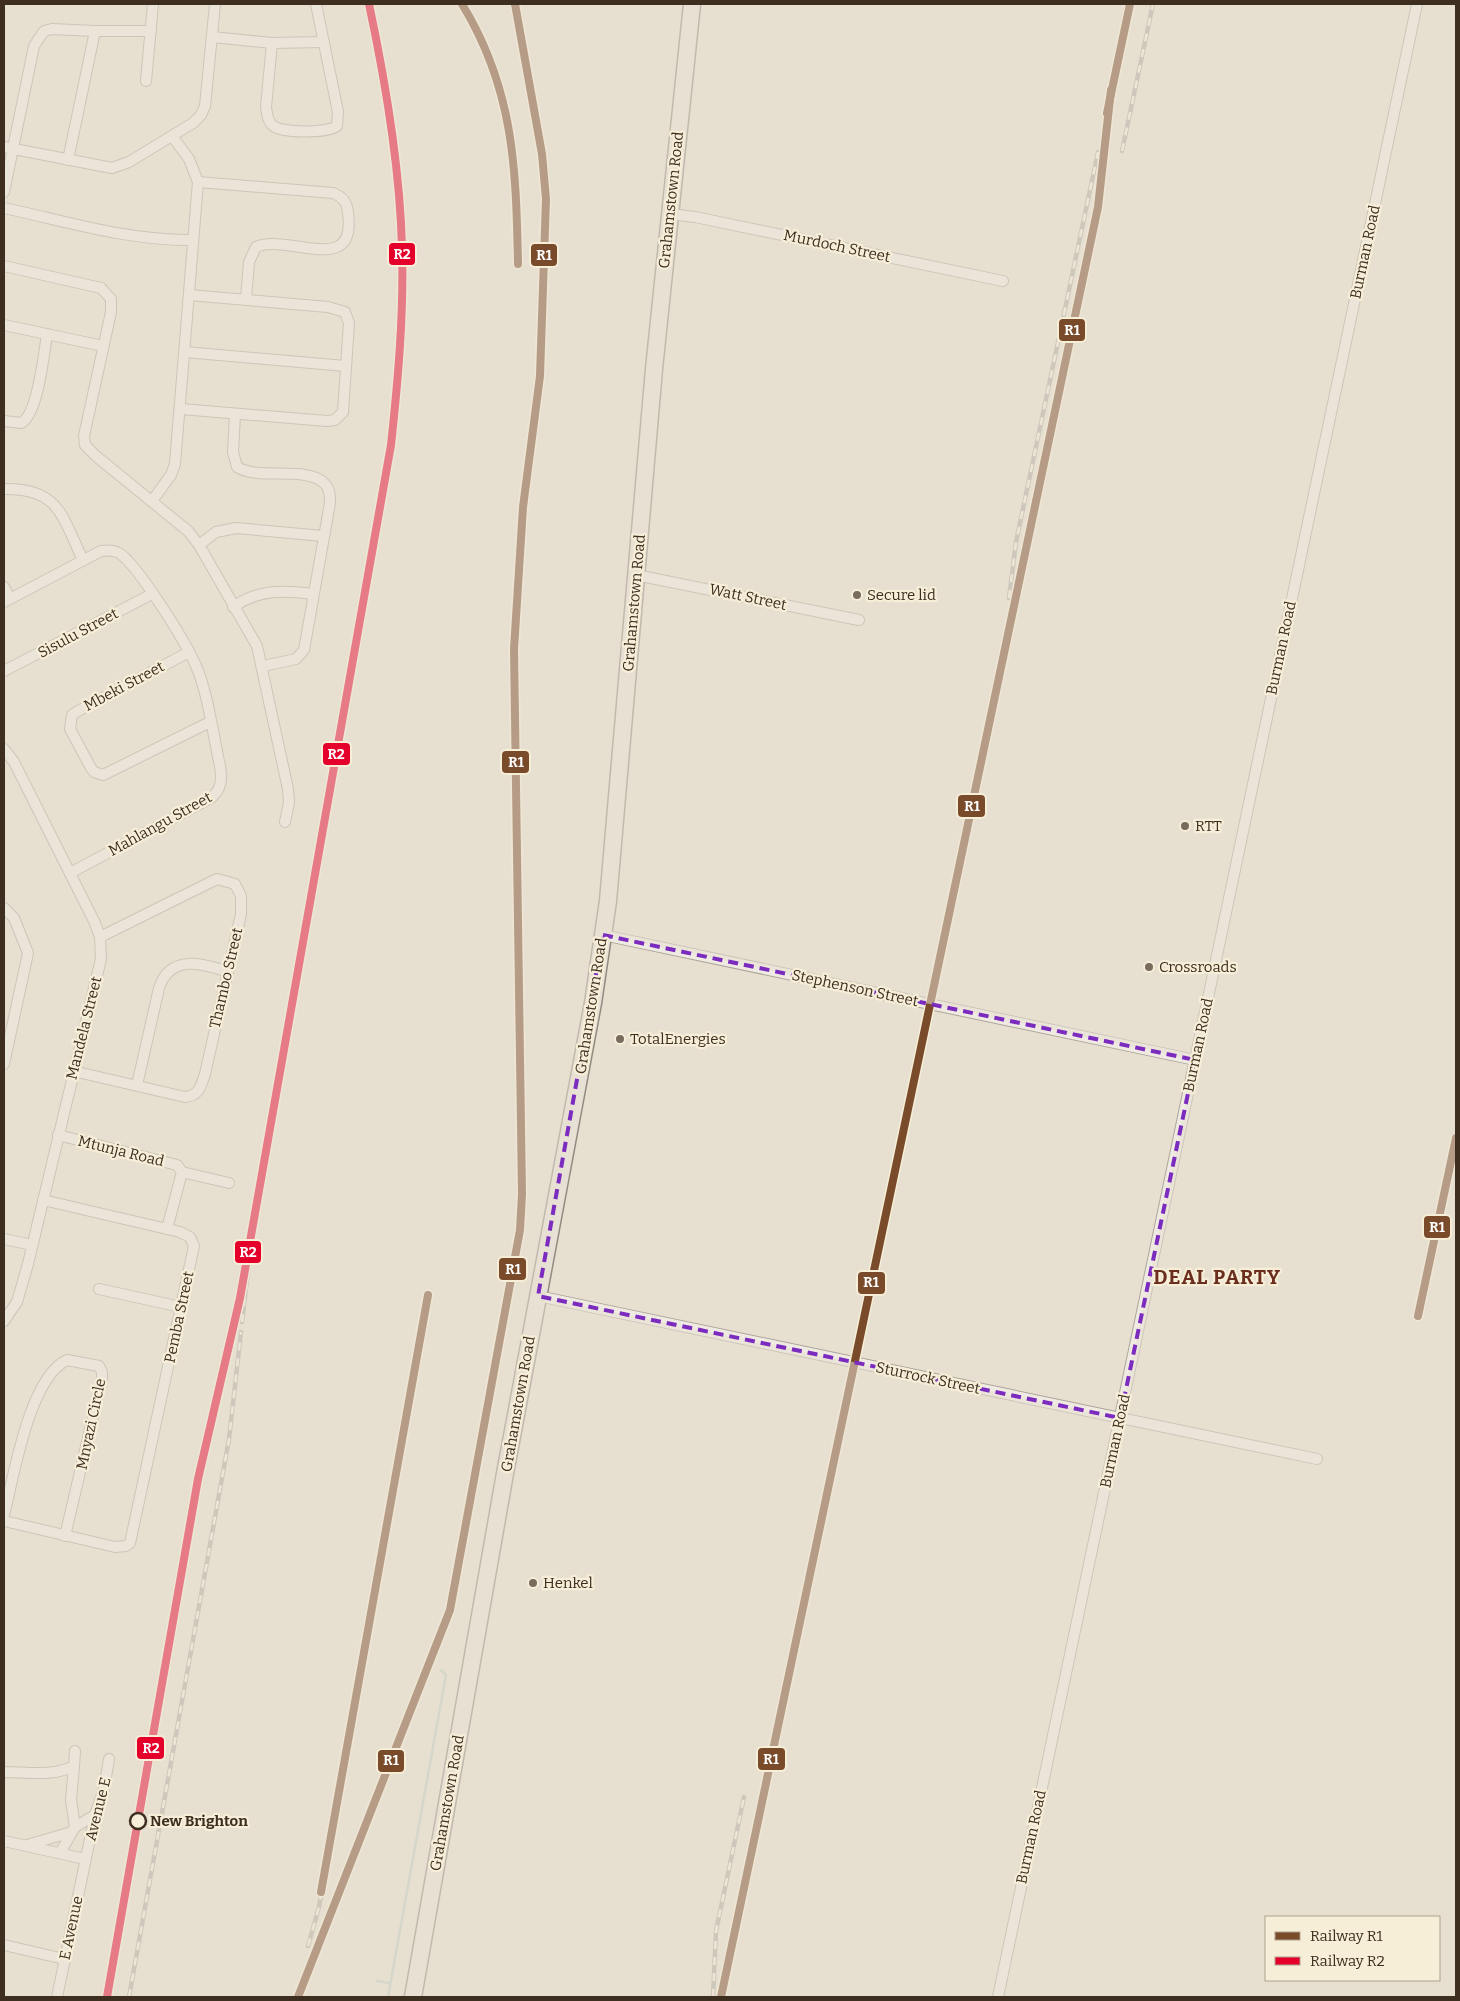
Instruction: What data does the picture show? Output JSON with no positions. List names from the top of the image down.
{
  "streets": {
    "main road": ["Grahamstown Road"],
    "street": [
      "Murdoch Street",
      "Burman Road",
      "Watt Street",
      "Sisulu Street",
      "Mbeki Street",
      "Mahlangu Street",
      "Thambo Street",
      "Stephenson Street",
      "Mandela Street",
      "Mtunja Road",
      "Pemba Street",
      "Sturrock Street",
      "Mnyazi Circle",
      "Avenue E",
      "E Avenue"
    ]
  },
  "crossings": [
    ["Grahamstown Road", "Murdoch Street"],
    ["Grahamstown Road", "Watt Street"],
    ["Grahamstown Road", "Stephenson Street"],
    ["Grahamstown Road", "Sturrock Street"],
    ["Burman Road", "Stephenson Street"],
    ["Burman Road", "Sturrock Street"],
    ["Sisulu Street", "Mahlangu Street"],
    ["Mbeki Street", "Mahlangu Street"],
    ["Mahlangu Street", "Mandela Street"],
    ["Thambo Street", "Mandela Street"],
    ["Mandela Street", "Mtunja Road"],
    ["Mandela Street", "Pemba Street"],
    ["Mtunja Road", "Pemba Street"],
    ["Pemba Street", "Mnyazi Circle"],
    ["Avenue E", "E Avenue"]
  ],
  "districts": ["DEAL PARTY"],
  "places": [
    "Secure lid",
    "RTT",
    "Crossroads",
    "TotalEnergies",
    "Henkel",
    "New Brighton"
  ],
  "lines": ["rail line R1", "rail line R2"],
  "legend": ["Railway R1", "Railway R2"]
}
